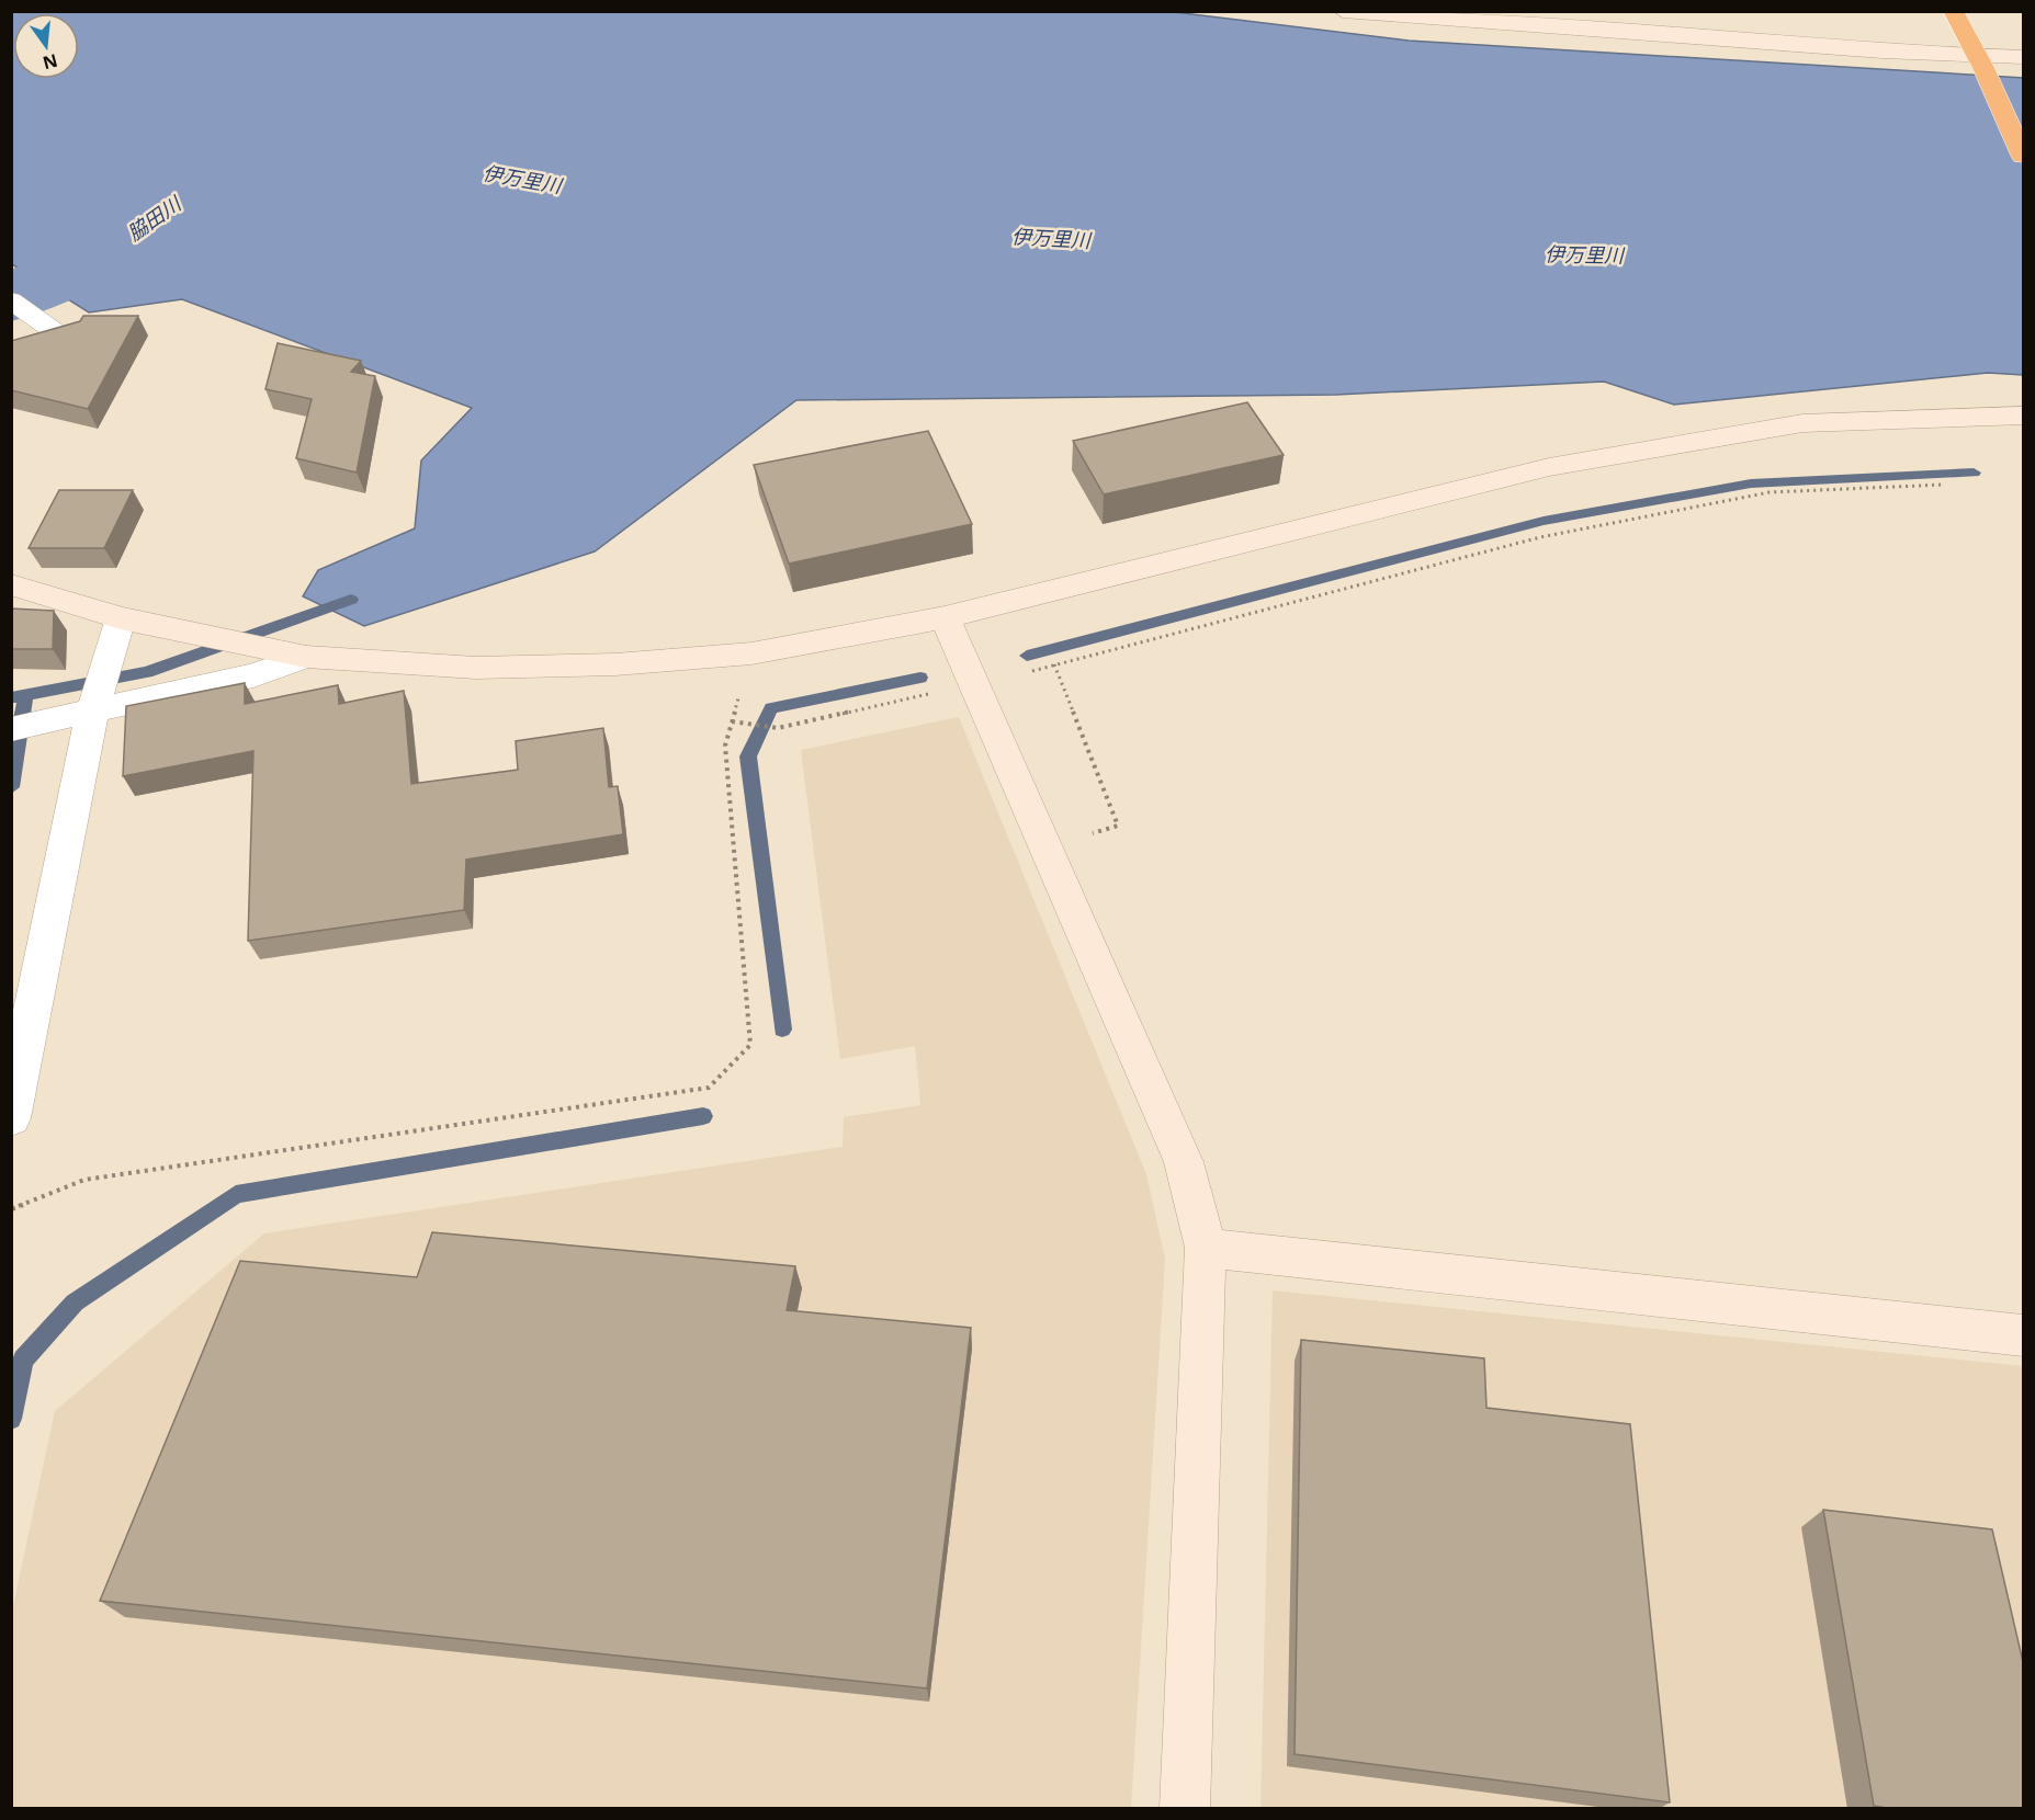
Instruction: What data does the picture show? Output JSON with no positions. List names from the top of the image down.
{
  "water": ["伊万里川", "脇田川"],
  "north": "bottom"
}
